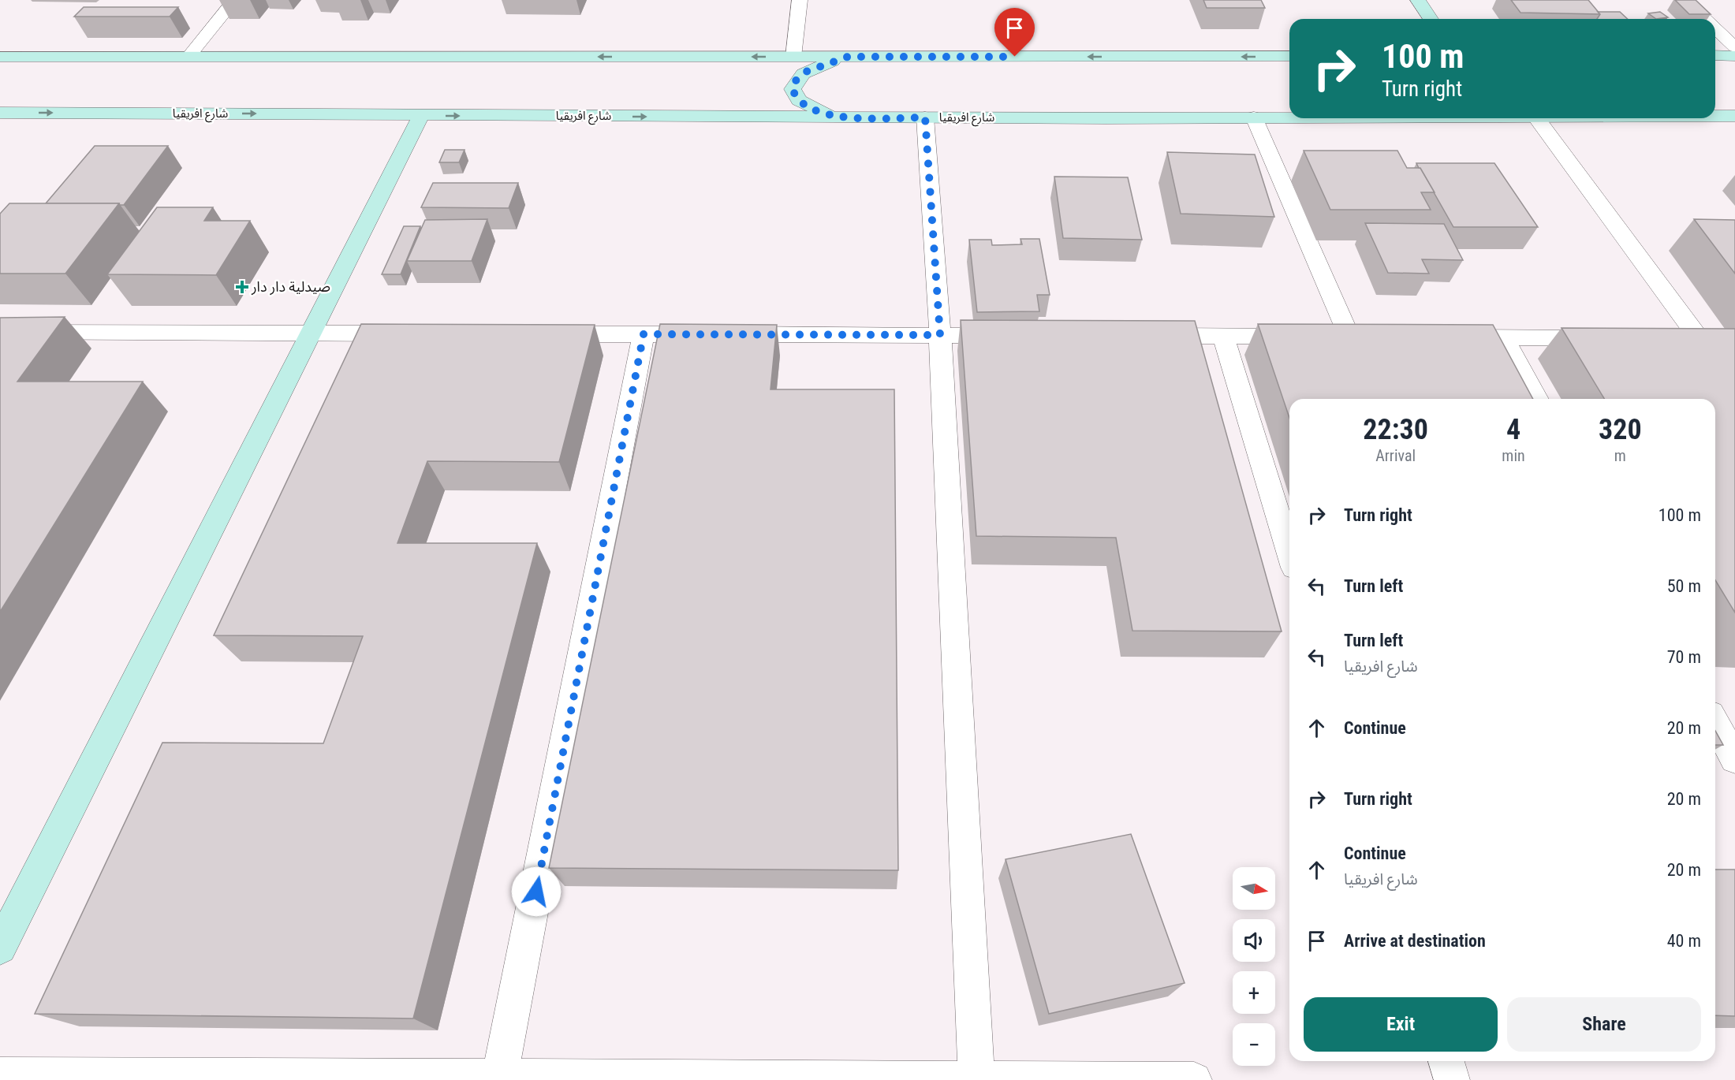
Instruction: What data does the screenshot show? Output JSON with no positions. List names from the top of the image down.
{
  "streets": {
    "street": ["شارع افريقيا"]
  },
  "places": {
    "health": ["صيدلية دار دار"]
  },
  "north": "right",
  "page": {
    "turn": ["100 m", "Turn right"],
    "eta": [
      "22:30",
      "Arrival",
      "4",
      "min",
      "320",
      "m"
    ],
    "list": [
      {
        "name": "Turn right",
        "value": "100 m"
      },
      {
        "name": "Turn left",
        "value": "50 m"
      },
      {
        "name": "Turn left",
        "note": "شارع افريقيا",
        "value": "70 m"
      },
      {
        "name": "Continue",
        "value": "20 m"
      },
      {
        "name": "Turn right",
        "value": "20 m"
      },
      {
        "name": "Continue",
        "note": "شارع افريقيا",
        "value": "20 m"
      },
      {
        "name": "Arrive at destination",
        "value": "40 m"
      }
    ],
    "map_buttons": ["+", "−"],
    "buttons": ["Exit", "Share"]
  }
}
